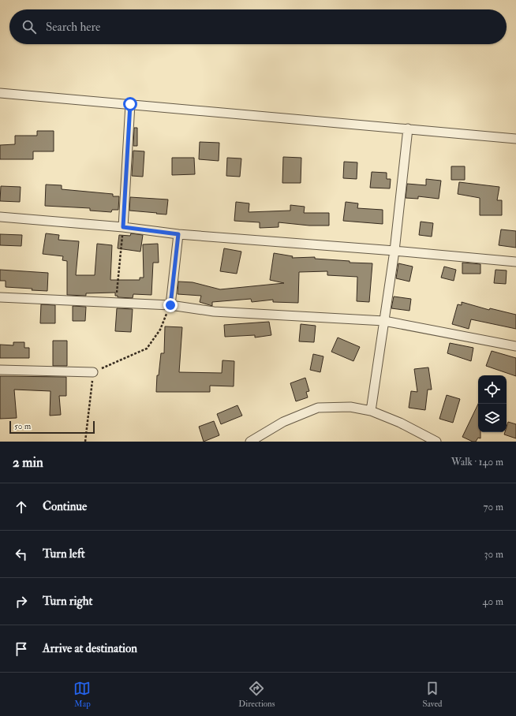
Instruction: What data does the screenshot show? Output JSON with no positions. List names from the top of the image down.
{
  "scale_bar": "50 m",
  "page": {
    "search": "Search here",
    "scale": "50 m",
    "heading": ["2 min", "Walk · 140 m"],
    "list": [
      ["Continue", "70 m"],
      ["Turn left", "30 m"],
      ["Turn right", "40 m"],
      "Arrive at destination"
    ],
    "nav": ["Map", "Directions", "Saved"]
  }
}
